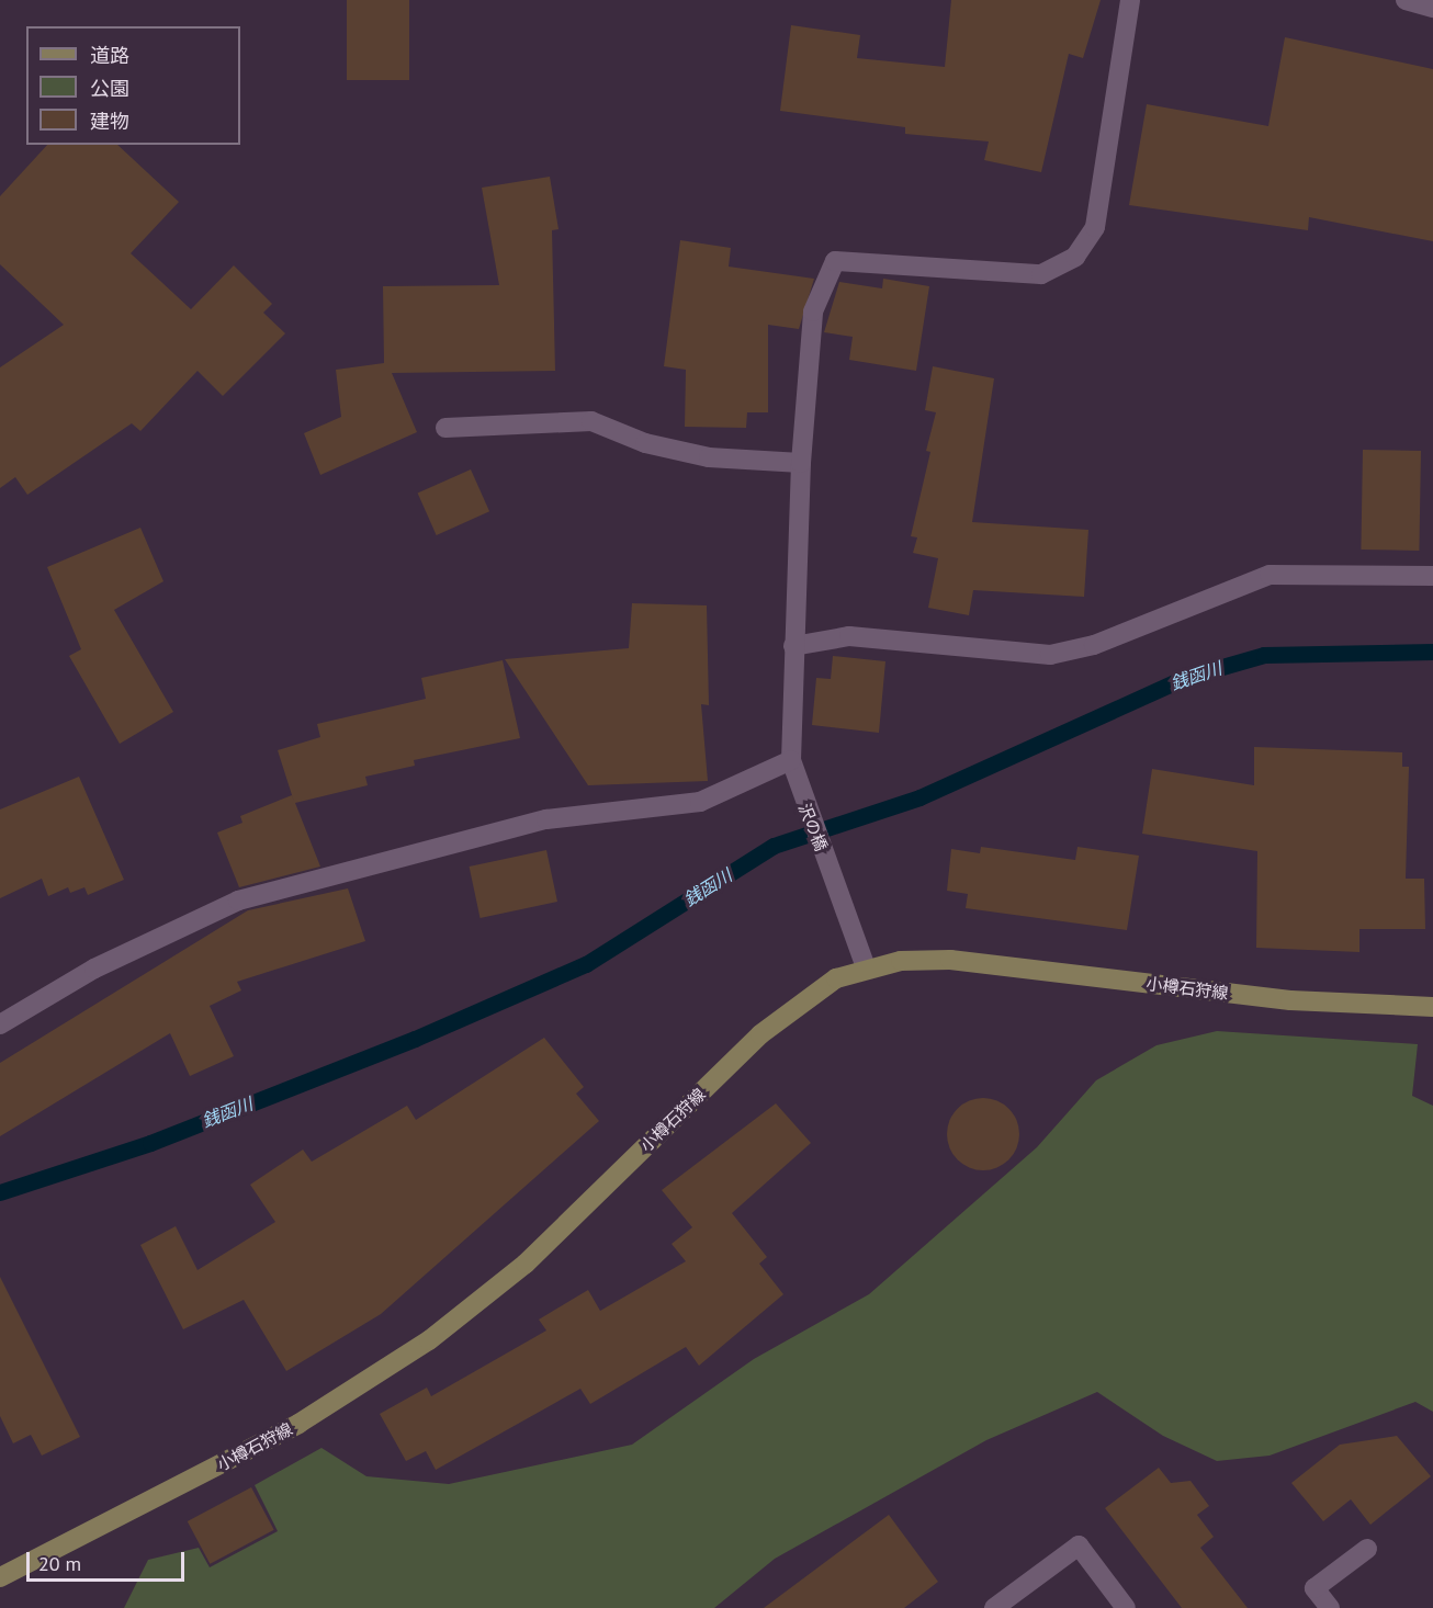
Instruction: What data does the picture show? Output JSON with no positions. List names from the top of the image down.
{
  "streets": {
    "main road": ["小樽石狩線"],
    "street": ["沢の橋"]
  },
  "crossings": [
    ["沢の橋", "小樽石狩線"]
  ],
  "water": ["銭函川"],
  "legend": ["道路", "公園", "建物"],
  "scale_bar": "20 m"
}
